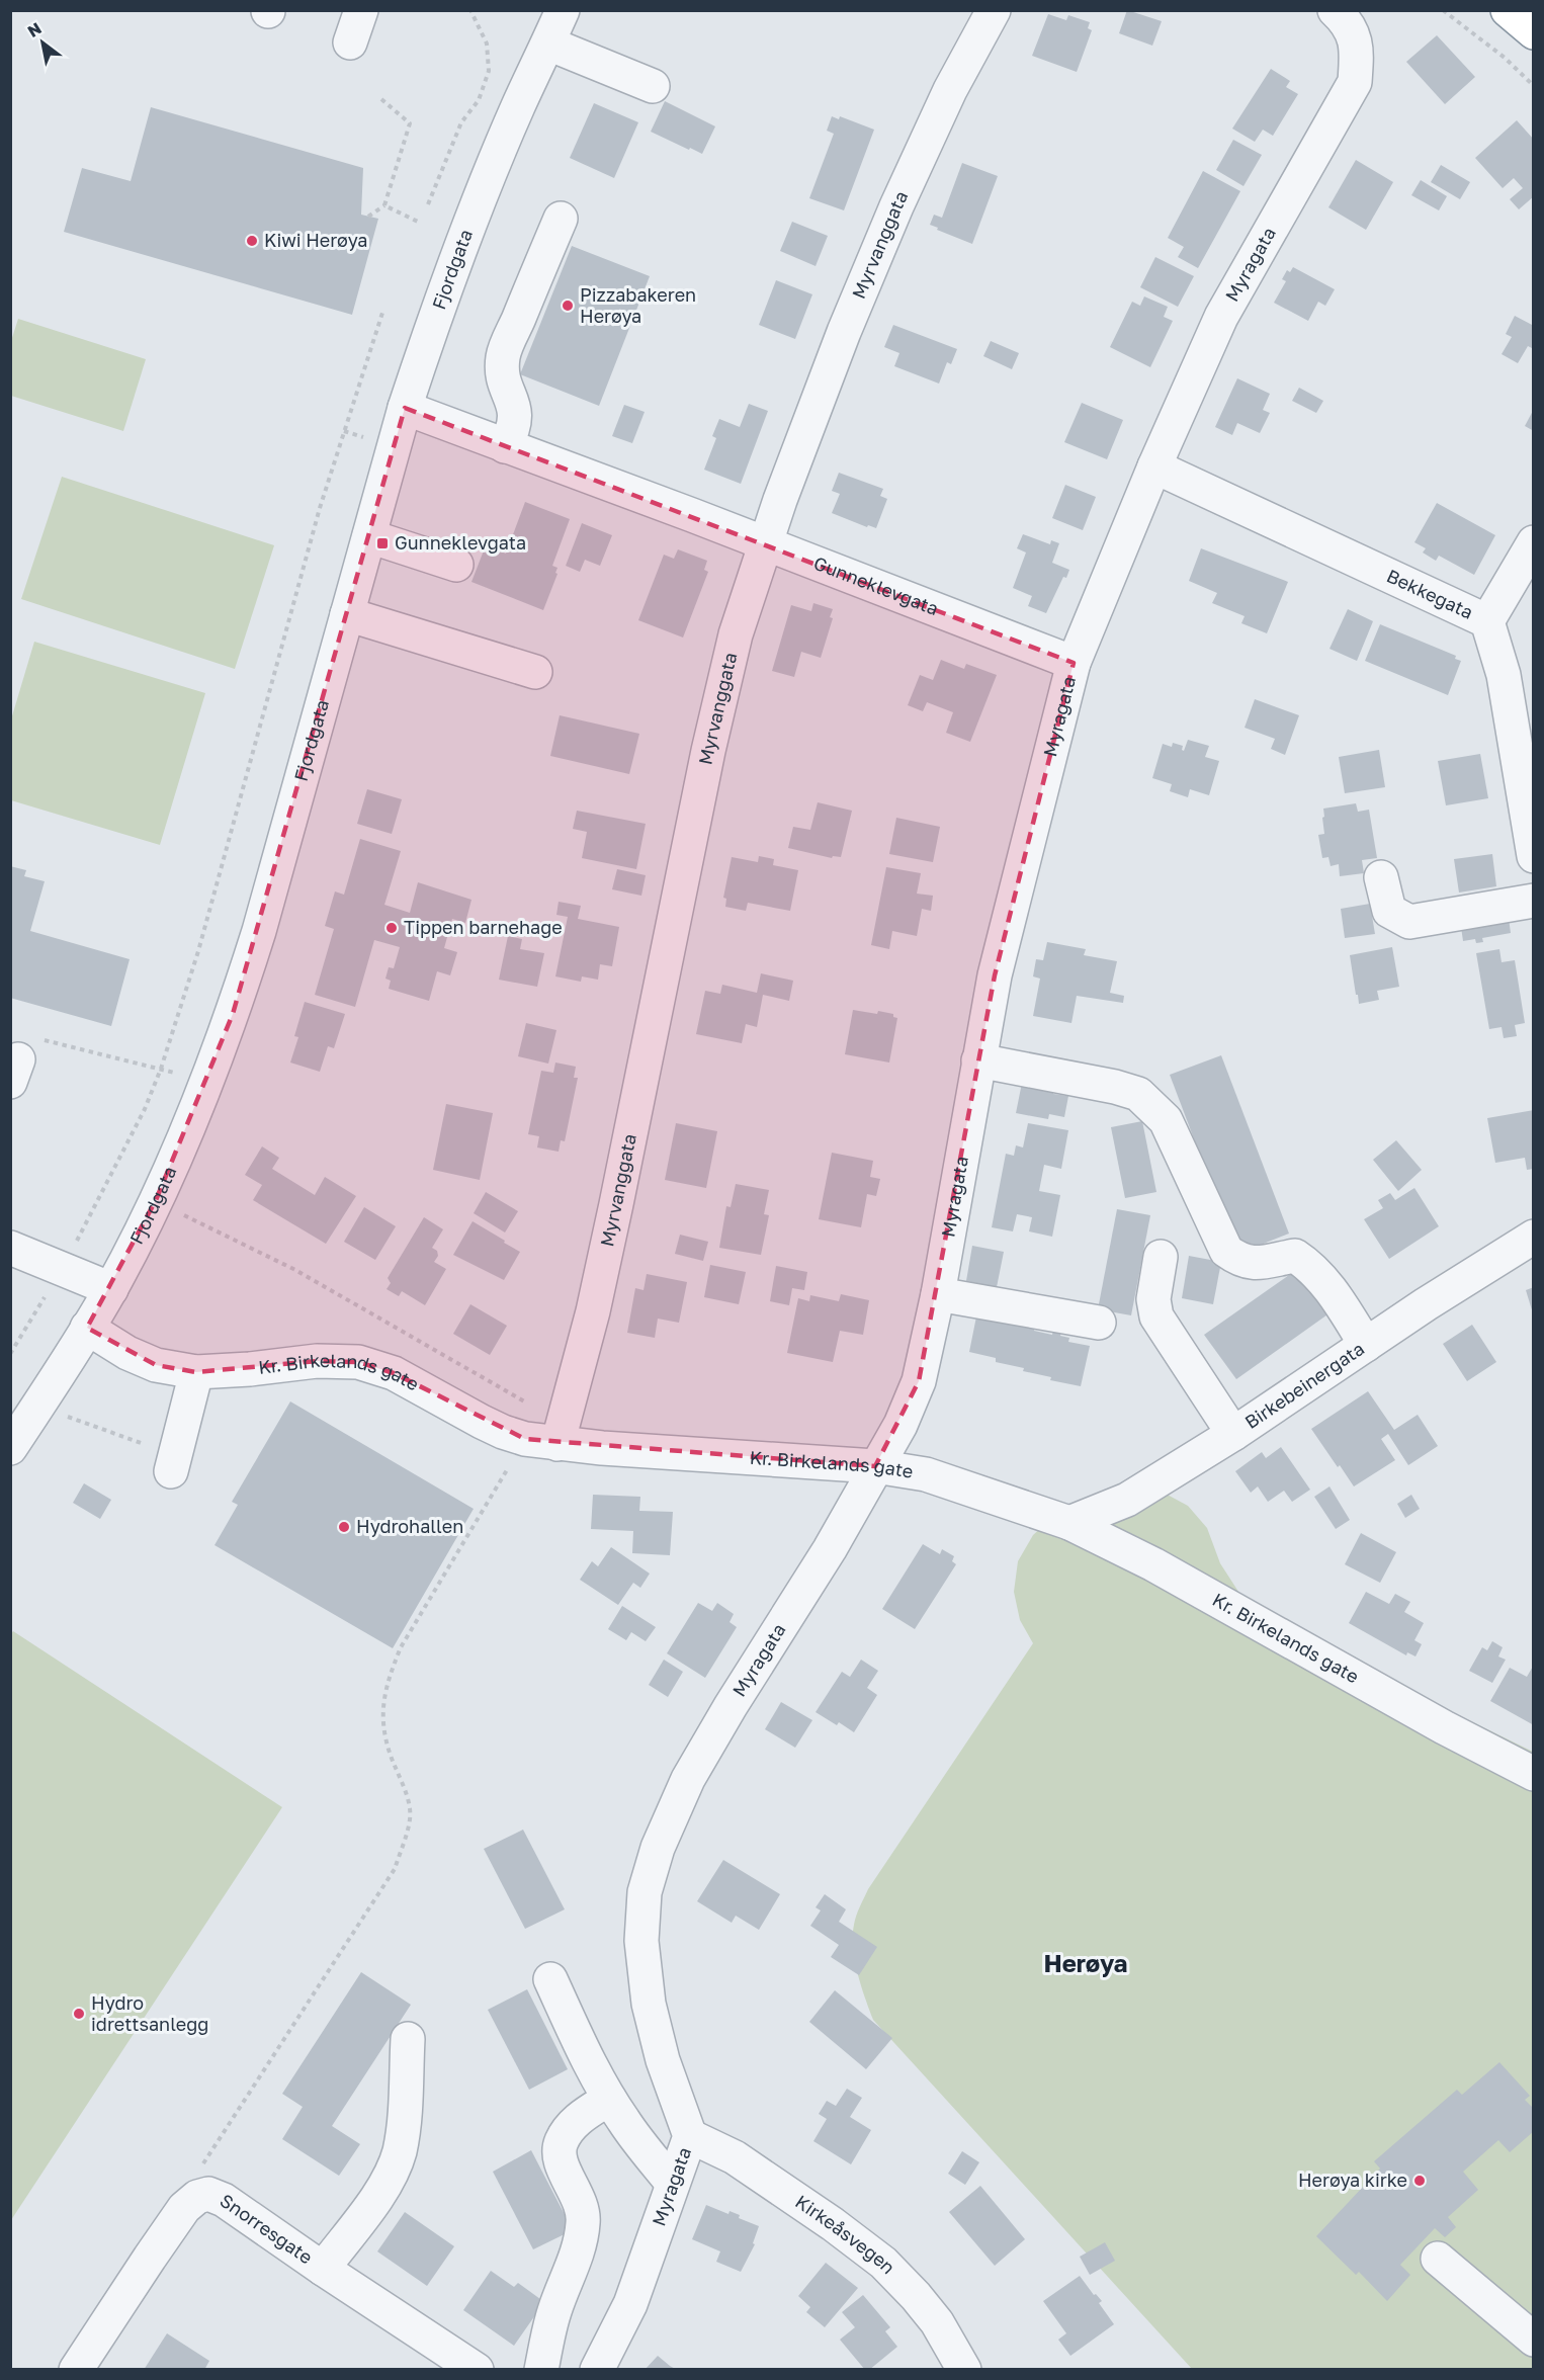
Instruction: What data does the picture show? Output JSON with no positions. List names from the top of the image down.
{
  "streets": {
    "street": [
      "Myrvanggata",
      "Myragata",
      "Fjordgata",
      "Gunneklevgata",
      "Bekkegata",
      "Kr. Birkelands gate",
      "Birkebeinergata",
      "Snorresgate",
      "Kirkeåsvegen"
    ]
  },
  "crossings": [
    ["Myrvanggata", "Gunneklevgata"],
    ["Myrvanggata", "Kr. Birkelands gate"],
    ["Myragata", "Gunneklevgata"],
    ["Myragata", "Bekkegata"],
    ["Myragata", "Kr. Birkelands gate"],
    ["Myragata", "Kirkeåsvegen"],
    ["Fjordgata", "Gunneklevgata"],
    ["Fjordgata", "Kr. Birkelands gate"],
    ["Kr. Birkelands gate", "Birkebeinergata"]
  ],
  "districts": ["Herøya"],
  "places": {
    "other": [
      "Kiwi Herøya",
      "Pizzabakeren Herøya",
      "Tippen barnehage",
      "Hydrohallen",
      "Hydro idrettsanlegg",
      "Herøya kirke"
    ],
    "transit": ["Gunneklevgata"]
  },
  "north": "top left"
}
